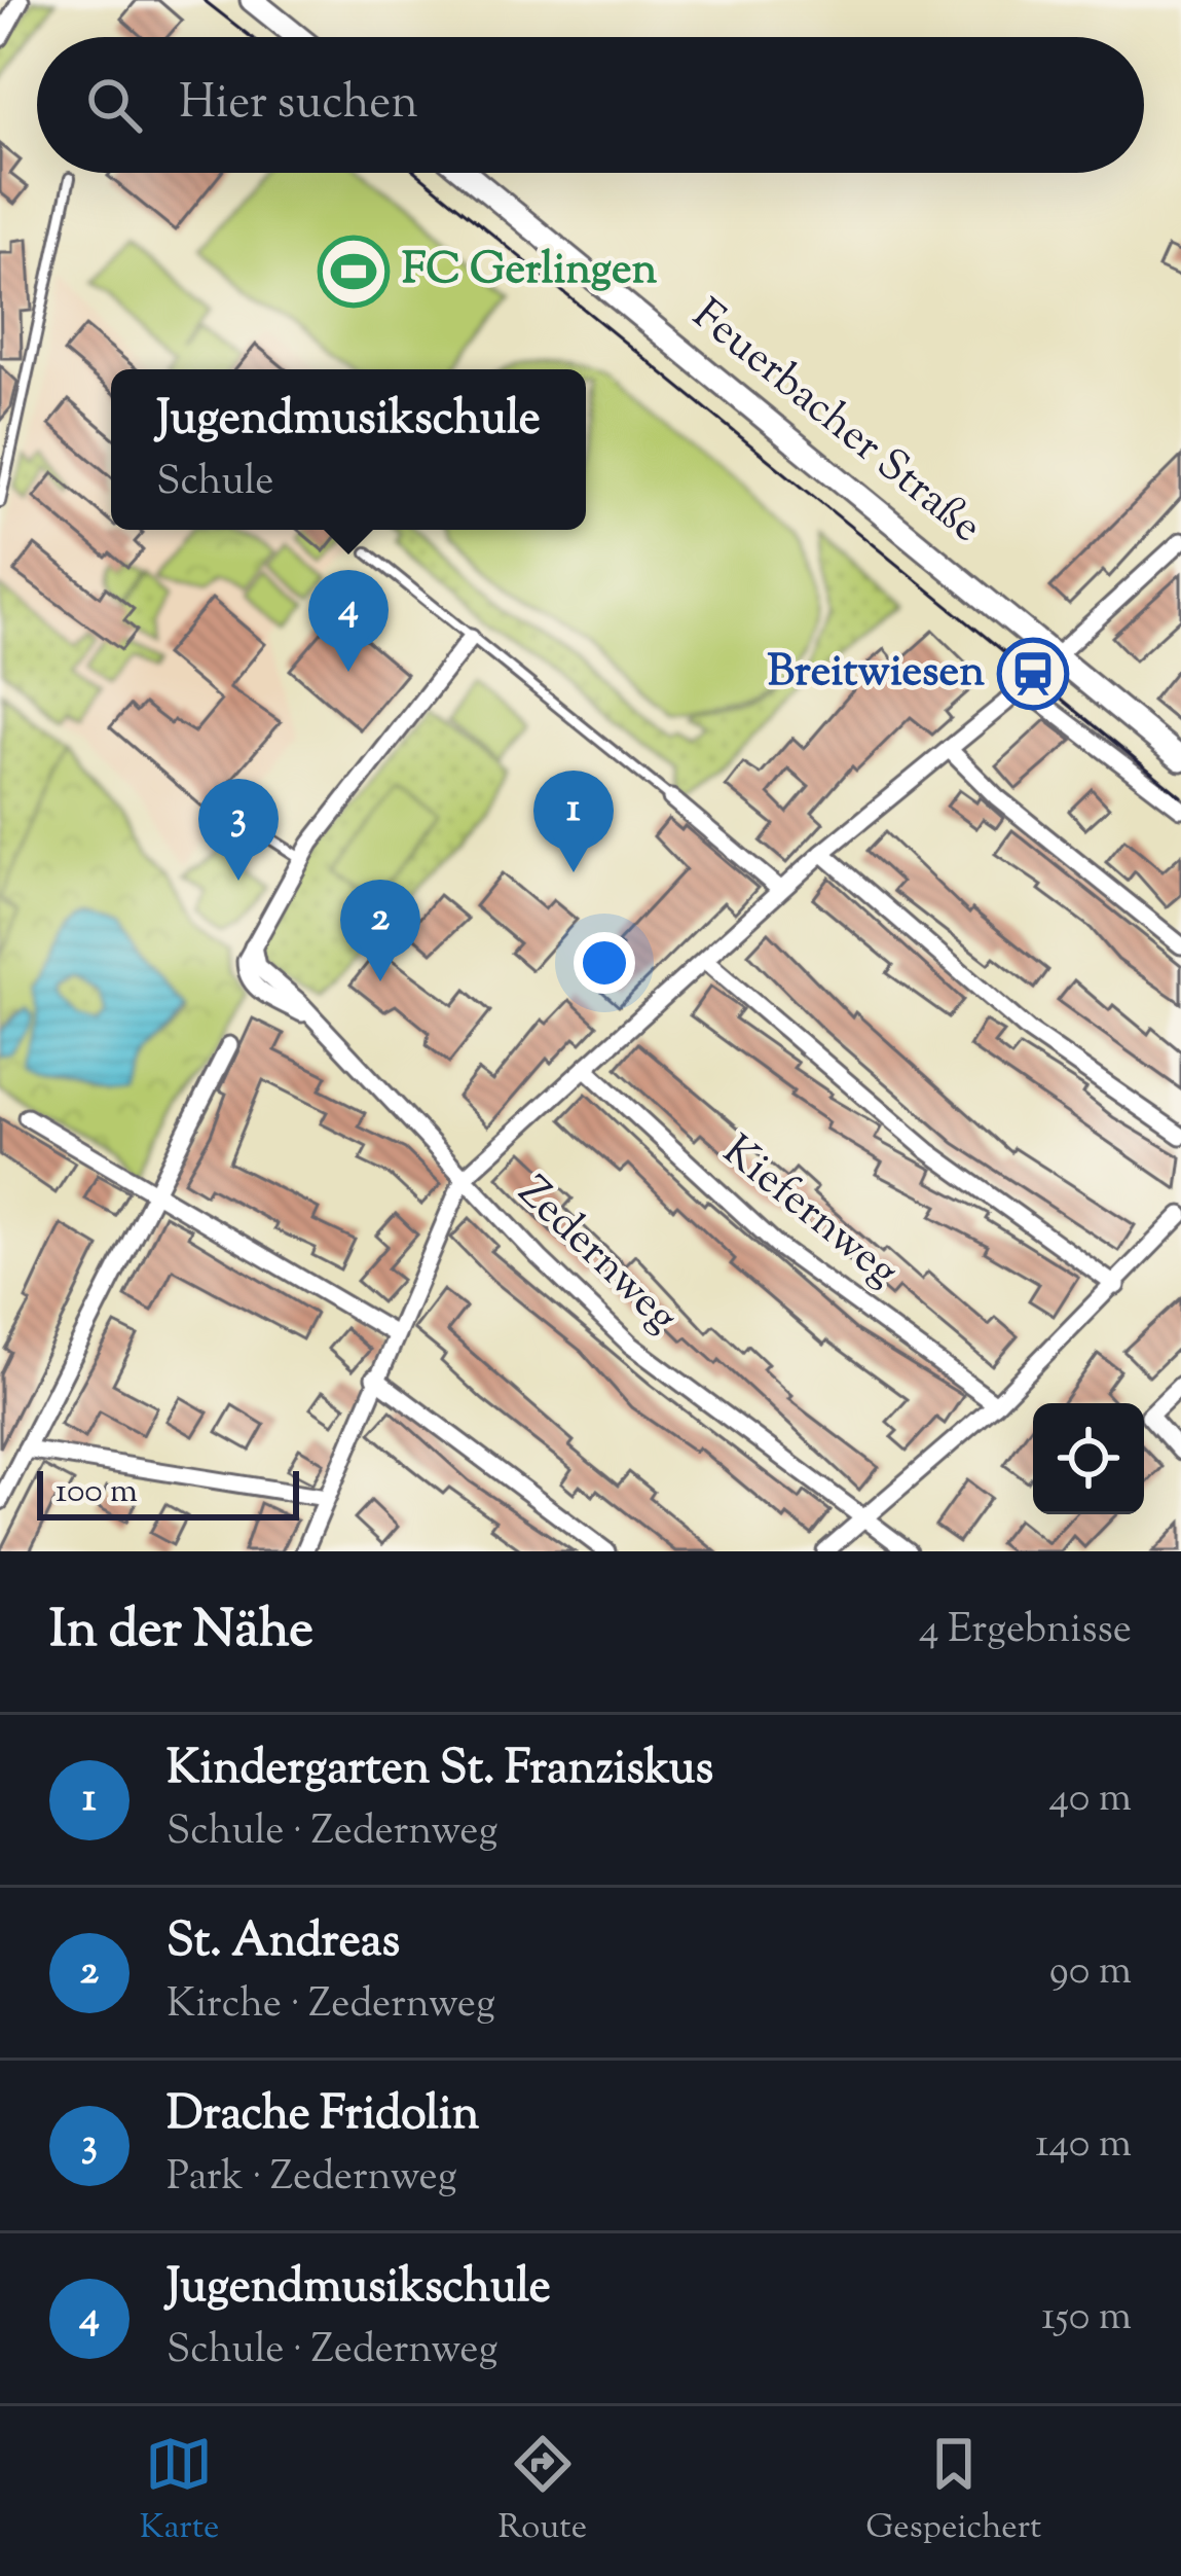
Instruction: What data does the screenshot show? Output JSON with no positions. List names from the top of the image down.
{
  "streets": {
    "main road": ["Feuerbacher Straße"],
    "street": ["Kiefernweg", "Zedernweg"]
  },
  "places": {
    "sports": ["FC Gerlingen"],
    "station": ["Breitwiesen"]
  },
  "scale_bar": "100 m",
  "page": {
    "search": "Hier suchen",
    "popup": ["Jugendmusikschule", "Schule"],
    "pins": [
      "4",
      "1",
      "3",
      "2"
    ],
    "scale": "100 m",
    "heading": ["In der Nähe", "4 Ergebnisse"],
    "list": [
      {
        "mark": "1",
        "name": "Kindergarten St. Franziskus",
        "note": "Schule · Zedernweg",
        "value": "40 m"
      },
      {
        "mark": "2",
        "name": "St. Andreas",
        "note": "Kirche · Zedernweg",
        "value": "90 m"
      },
      {
        "mark": "3",
        "name": "Drache Fridolin",
        "note": "Park · Zedernweg",
        "value": "140 m"
      },
      {
        "mark": "4",
        "name": "Jugendmusikschule",
        "note": "Schule · Zedernweg",
        "value": "150 m"
      }
    ],
    "nav": ["Karte", "Route", "Gespeichert"]
  }
}
